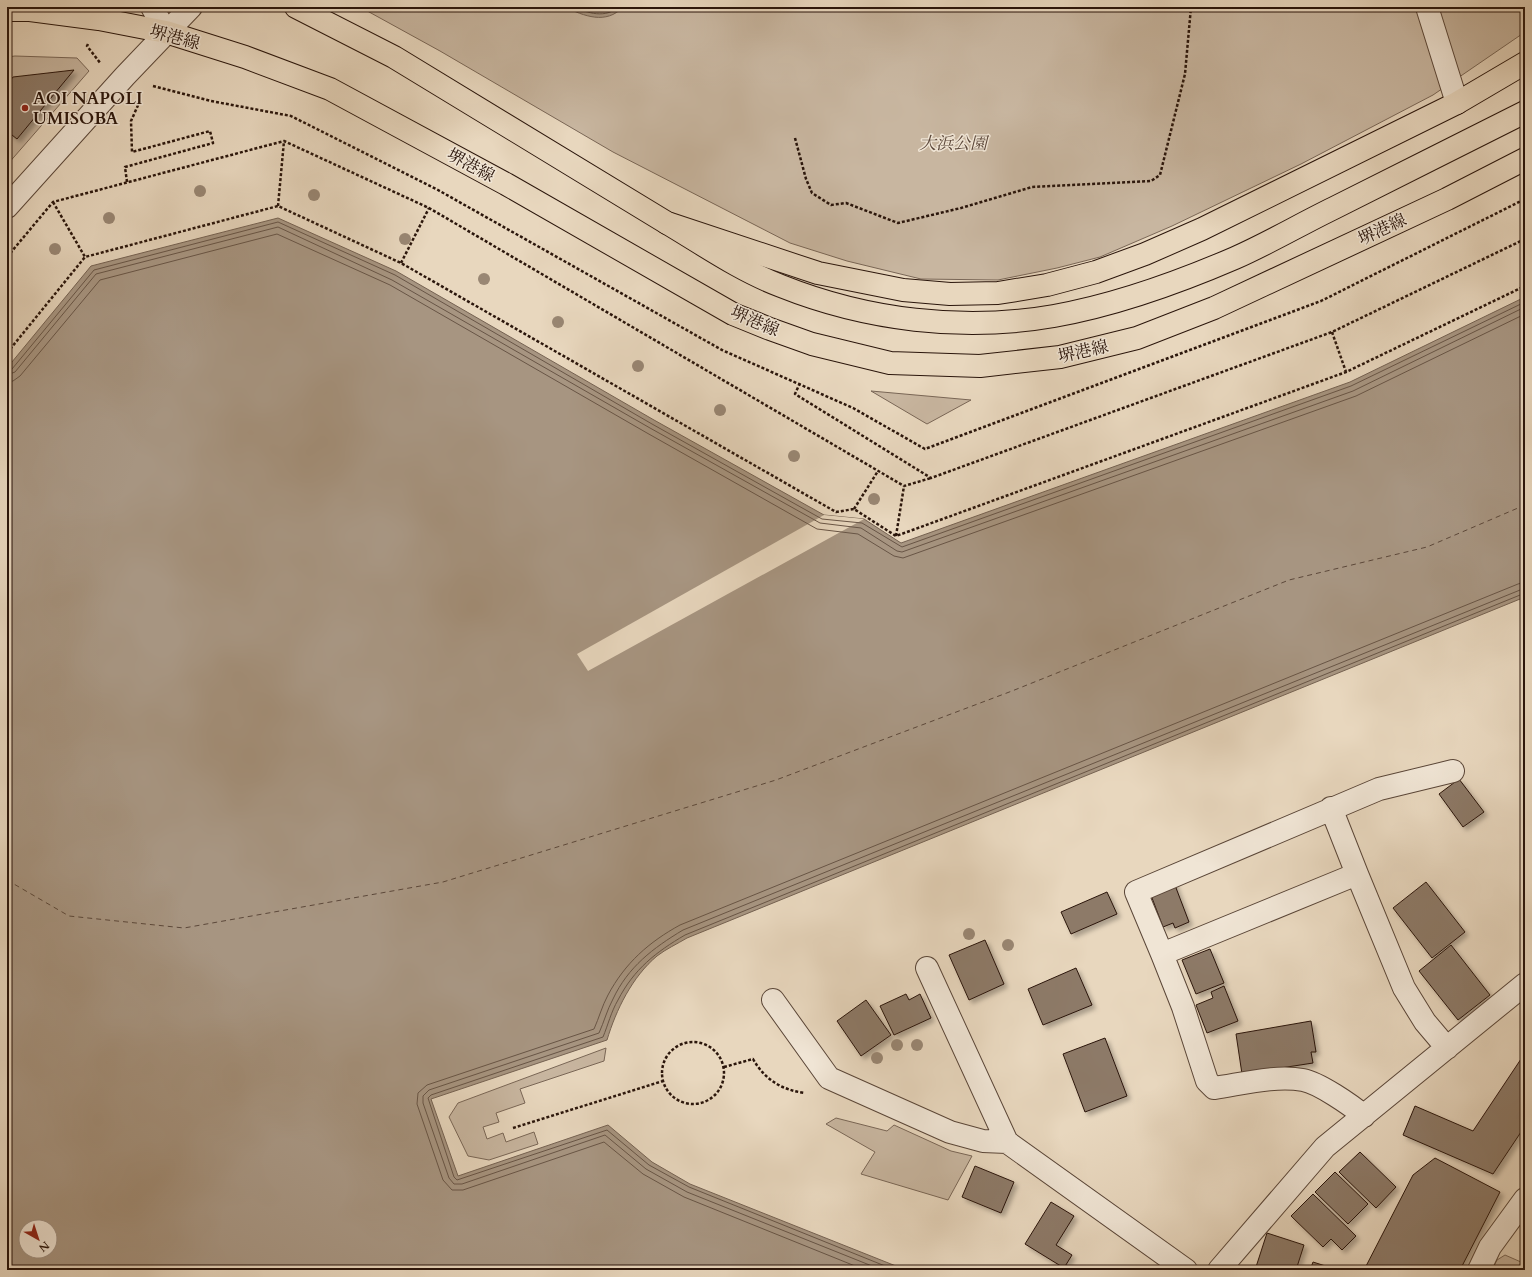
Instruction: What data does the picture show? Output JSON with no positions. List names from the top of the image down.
{
  "streets": {
    "main road": ["堺港線"]
  },
  "parks": ["大浜公園"],
  "places": ["AOI NAPOLI UMISOBA"],
  "north": "bottom right"
}
